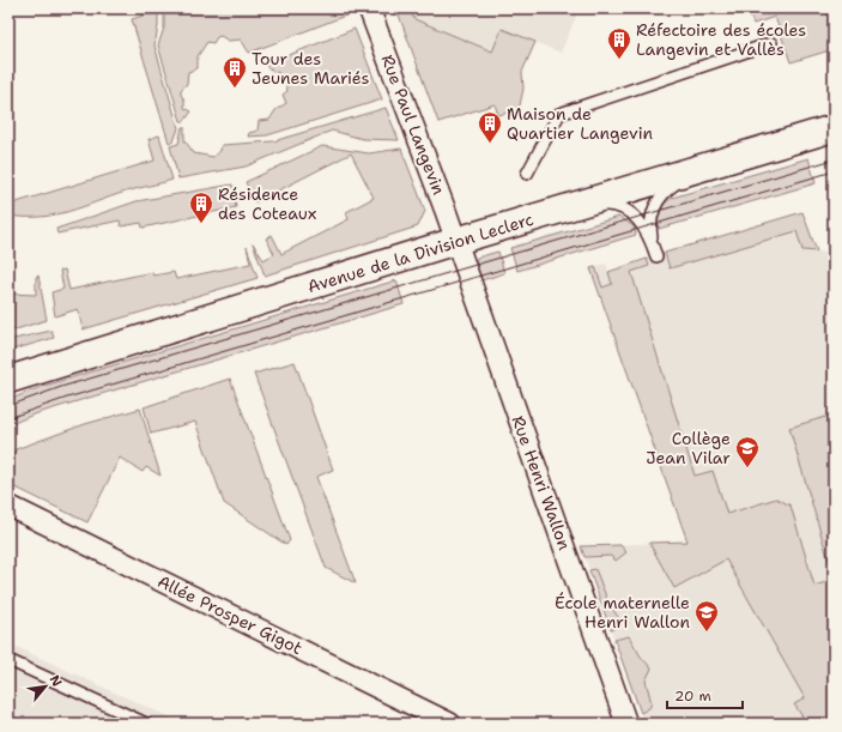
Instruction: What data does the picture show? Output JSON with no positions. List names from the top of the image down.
{
  "streets": {
    "street": [
      "Rue Paul Langevin",
      "Avenue de la Division Leclerc",
      "Rue Henri Wallon",
      "Allée Prosper Gigot"
    ]
  },
  "crossings": [
    ["Rue Paul Langevin", "Avenue de la Division Leclerc"],
    ["Rue Paul Langevin", "Rue Henri Wallon"],
    ["Avenue de la Division Leclerc", "Rue Henri Wallon"]
  ],
  "places": {
    "building": [
      "Réfectoire des écoles Langevin et Vallès",
      "Tour des Jeunes Mariés",
      "Maison de Quartier Langevin",
      "Résidence des Coteaux"
    ],
    "school or university": ["Collège Jean Vilar", "École maternelle Henri Wallon"]
  },
  "scale_bar": "20 m",
  "north": "top right"
}
